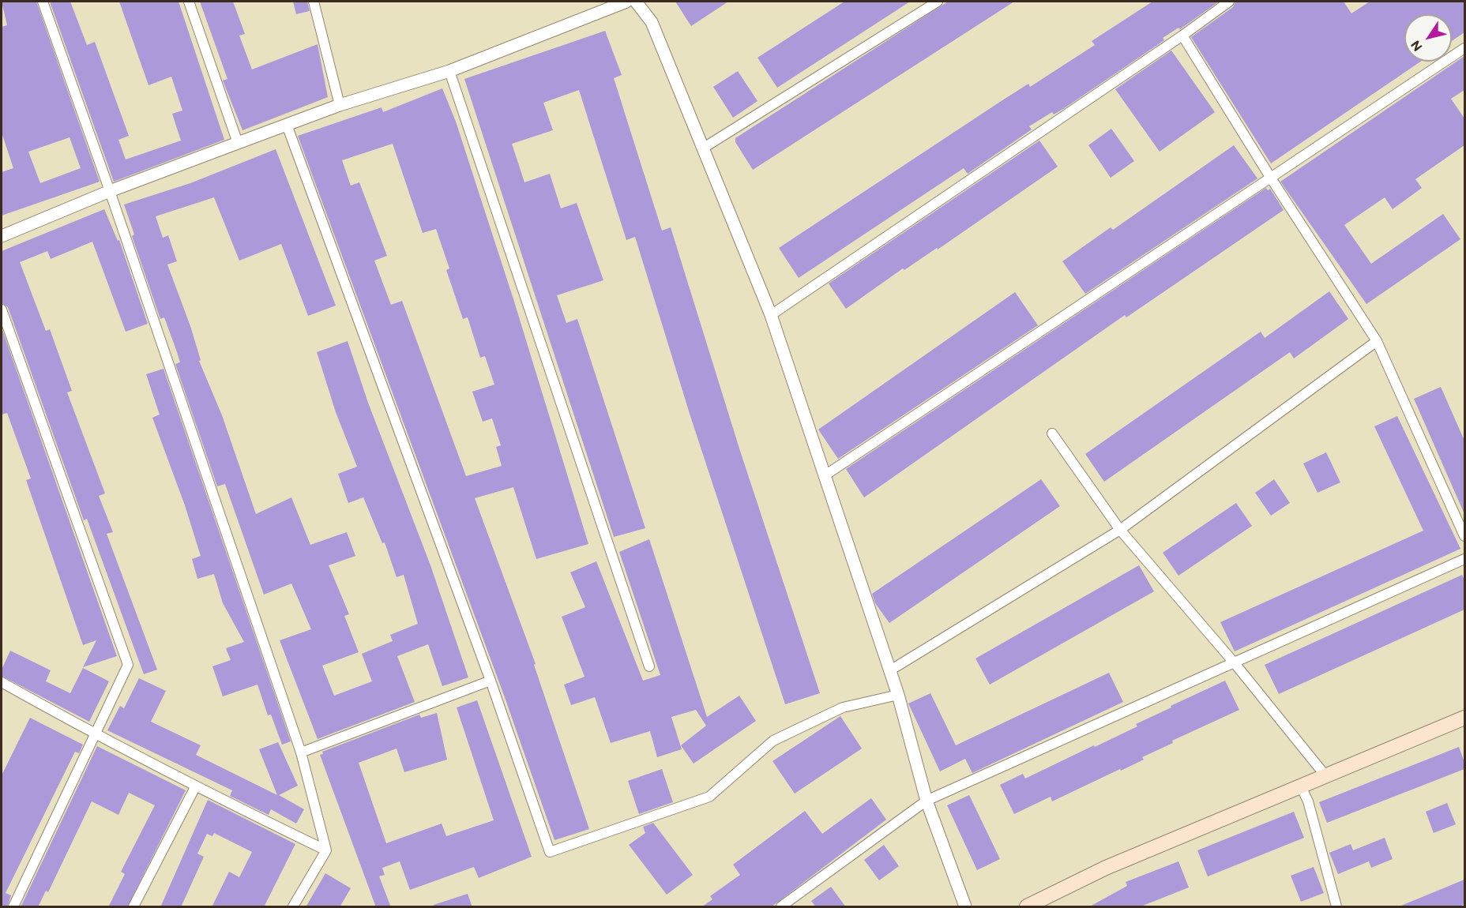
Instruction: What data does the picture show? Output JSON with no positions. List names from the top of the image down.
{
  "north": "bottom left"
}
